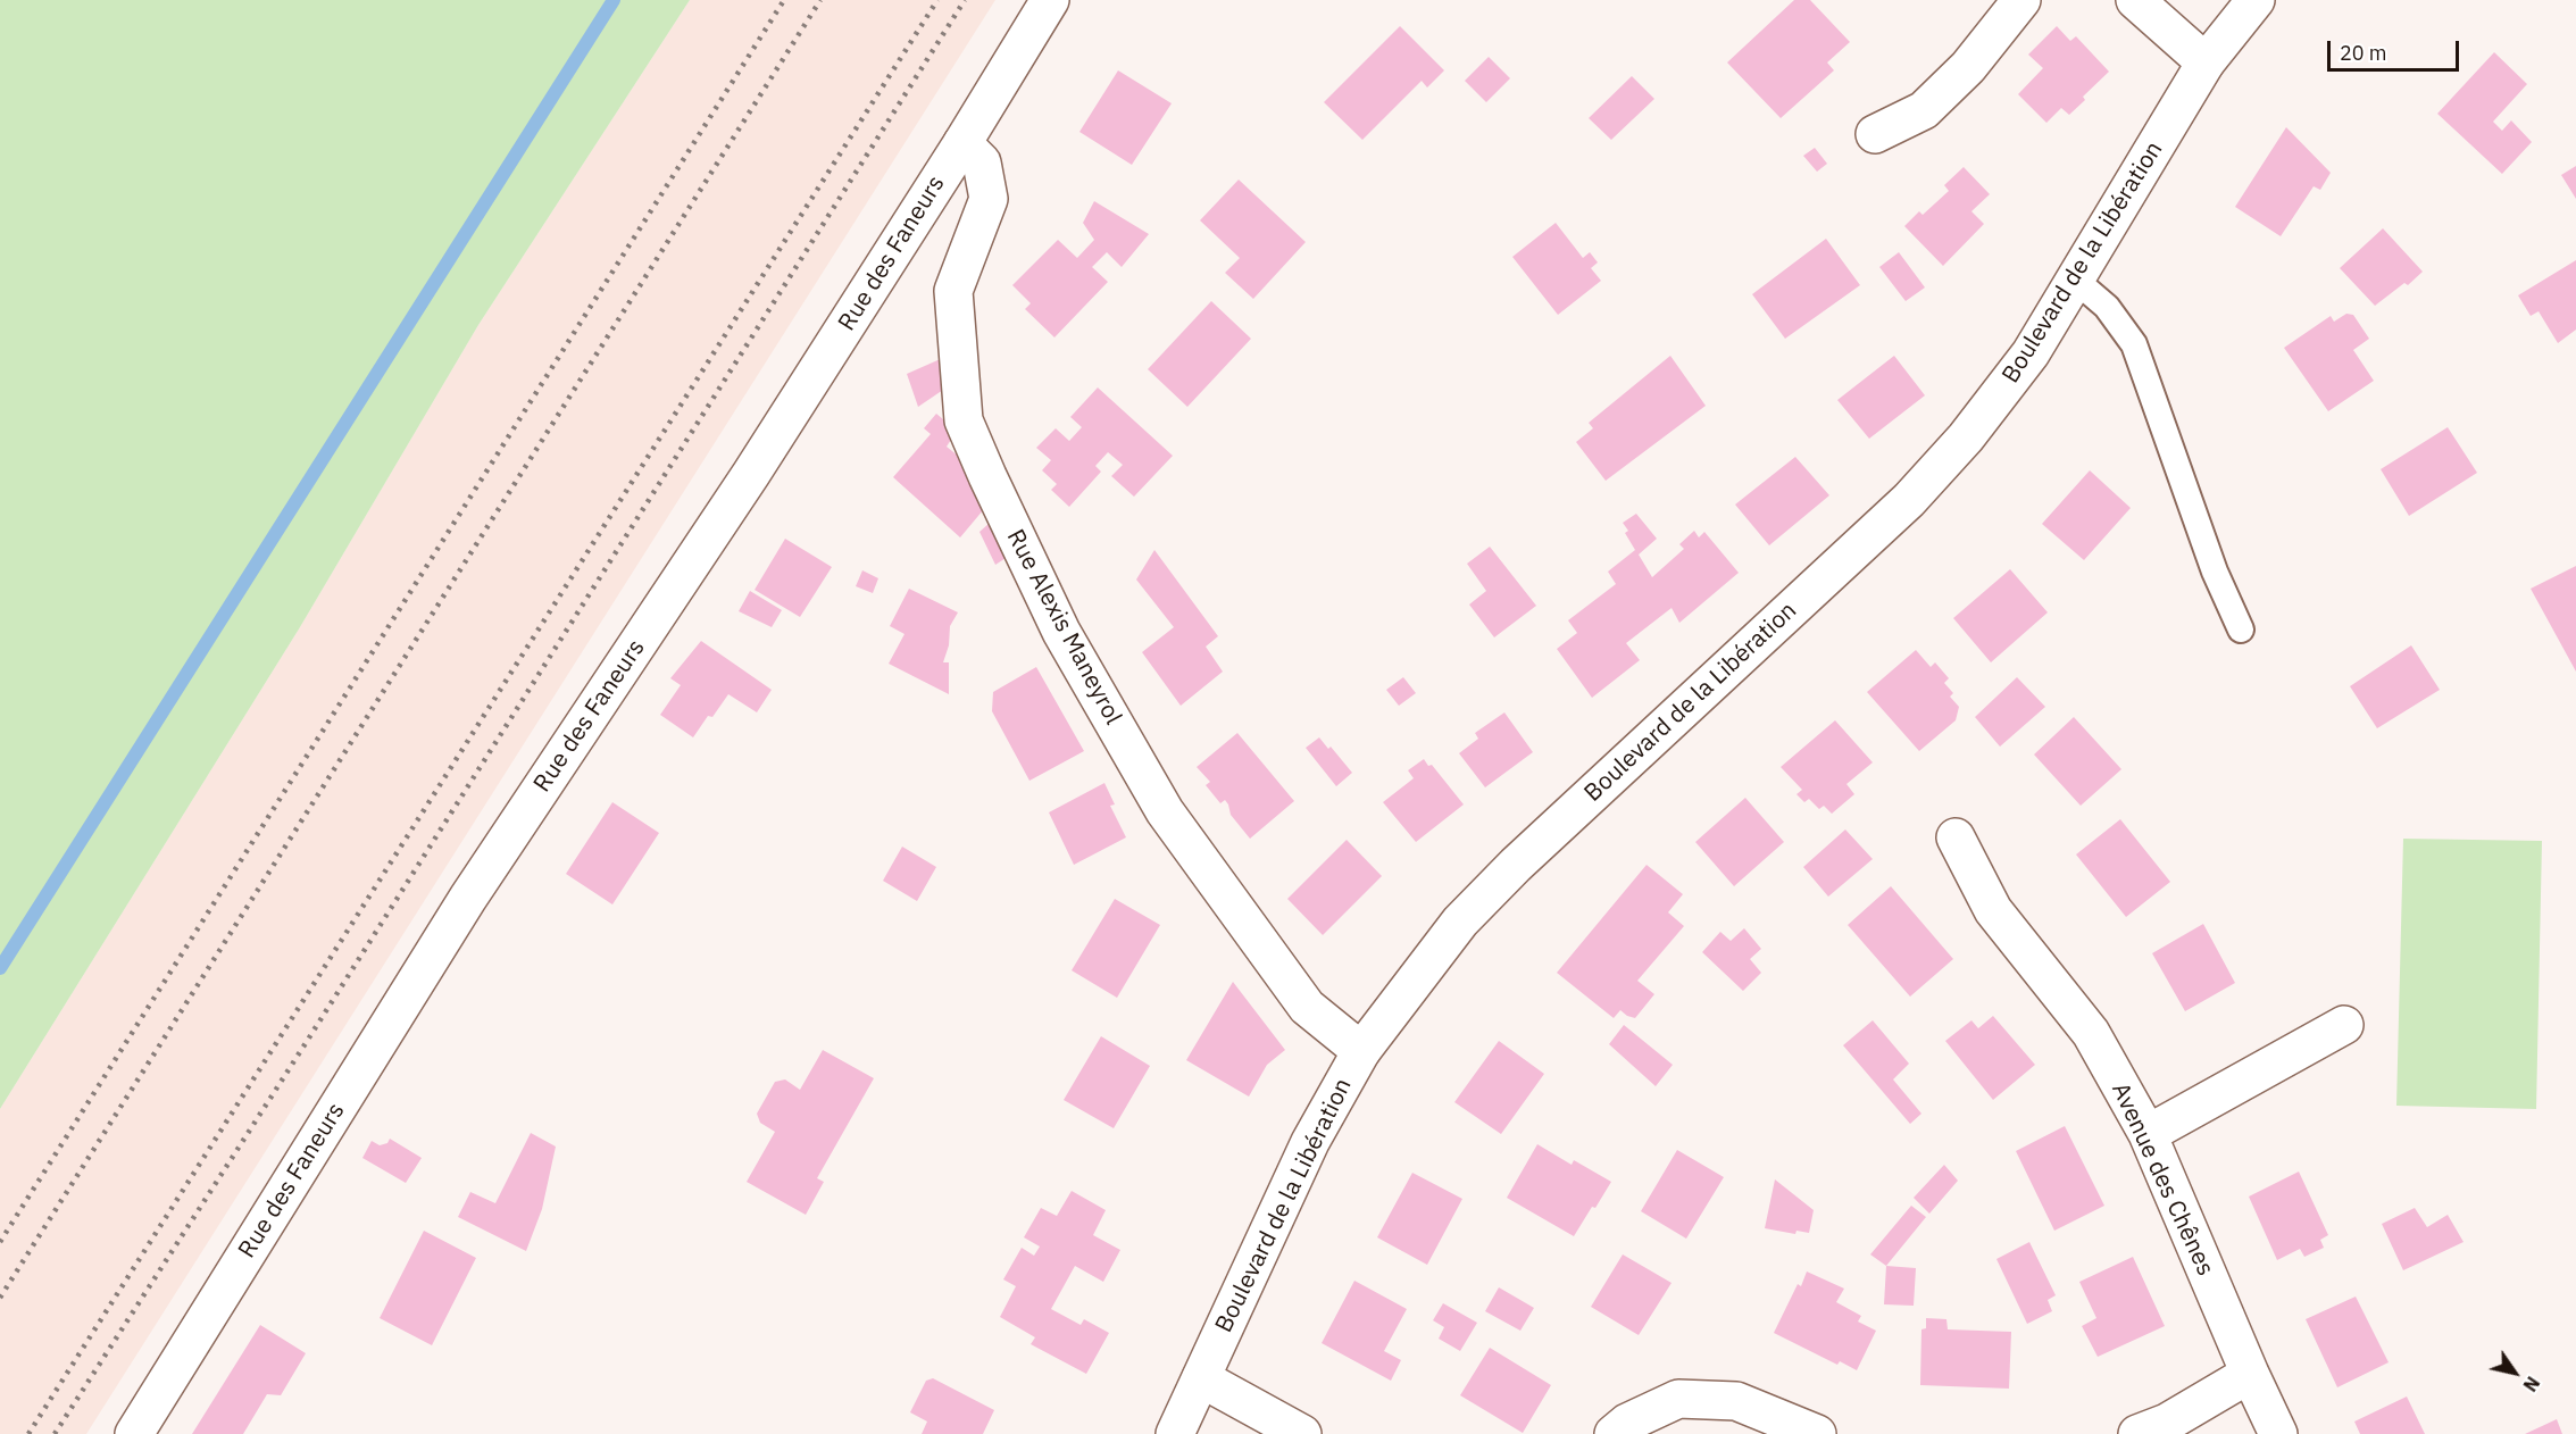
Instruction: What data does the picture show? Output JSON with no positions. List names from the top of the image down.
{
  "streets": {
    "street": [
      "Rue des Faneurs",
      "Boulevard de la Libération",
      "Rue Alexis Maneyrol",
      "Avenue des Chênes"
    ]
  },
  "crossings": [
    ["Rue des Faneurs", "Rue Alexis Maneyrol"],
    ["Boulevard de la Libération", "Rue Alexis Maneyrol"]
  ],
  "scale_bar": "20 m",
  "north": "bottom right"
}
